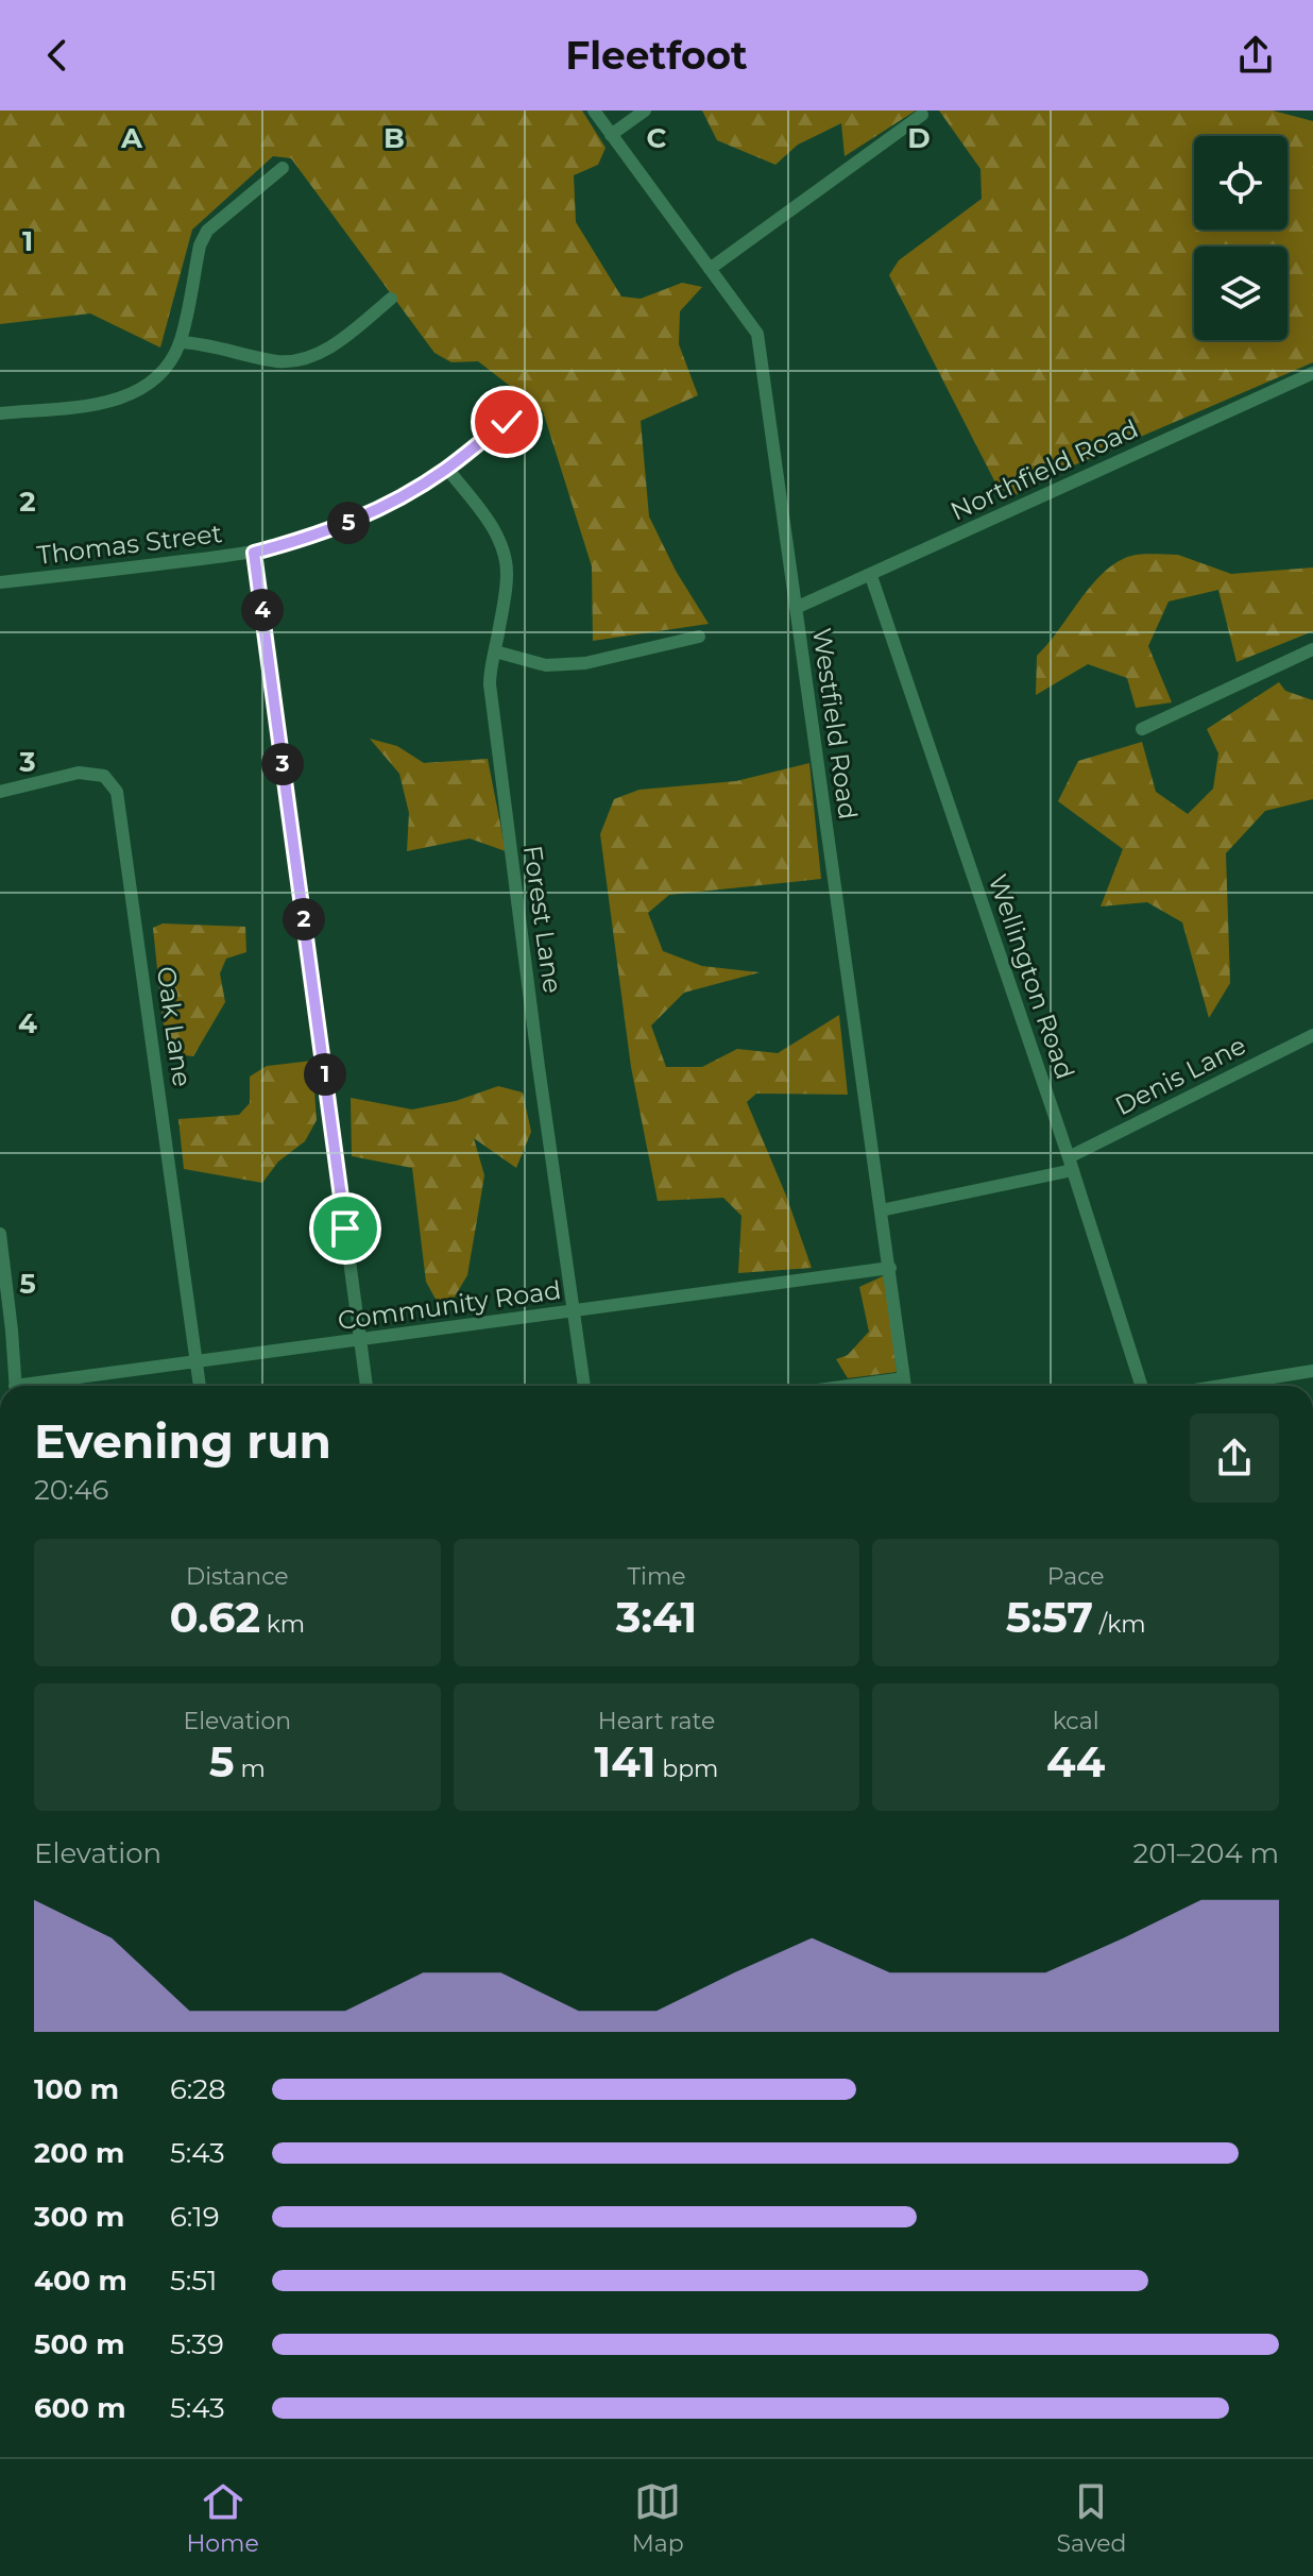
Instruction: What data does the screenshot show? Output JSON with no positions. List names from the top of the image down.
{
  "streets": {
    "street": [
      "Northfield Road",
      "Thomas Street",
      "Westfield Road",
      "Forest Lane",
      "Wellington Road",
      "Oak Lane",
      "Denis Lane",
      "Community Road"
    ]
  },
  "crossings": [
    ["Northfield Road", "Westfield Road"],
    ["Northfield Road", "Wellington Road"],
    ["Thomas Street", "Forest Lane"],
    ["Westfield Road", "Denis Lane"],
    ["Westfield Road", "Community Road"],
    ["Forest Lane", "Community Road"],
    ["Wellington Road", "Denis Lane"],
    ["Oak Lane", "Community Road"]
  ],
  "page": {
    "header": "Fleetfoot",
    "pins": [
      "5",
      "4",
      "3",
      "2",
      "1"
    ],
    "heading": ["Evening run", "20:46"],
    "stats": [
      ["Distance", "0.62 km"],
      ["Time", "3:41"],
      ["Pace", "5:57 /km"],
      ["Elevation", "5 m"],
      ["Heart rate", "141 bpm"],
      ["kcal", "44"]
    ],
    "chart": ["Elevation", "201–204 m"],
    "list": [
      {
        "name": "100 m",
        "note": "6:28"
      },
      {
        "name": "200 m",
        "note": "5:43"
      },
      {
        "name": "300 m",
        "note": "6:19"
      },
      {
        "name": "400 m",
        "note": "5:51"
      },
      {
        "name": "500 m",
        "note": "5:39"
      },
      {
        "name": "600 m",
        "note": "5:43"
      }
    ],
    "tabs": ["Home", "Map", "Saved"]
  },
  "grid": {
    "columns": [
      "A",
      "B",
      "C",
      "D"
    ],
    "rows": [
      "1",
      "2",
      "3",
      "4",
      "5"
    ]
  }
}
